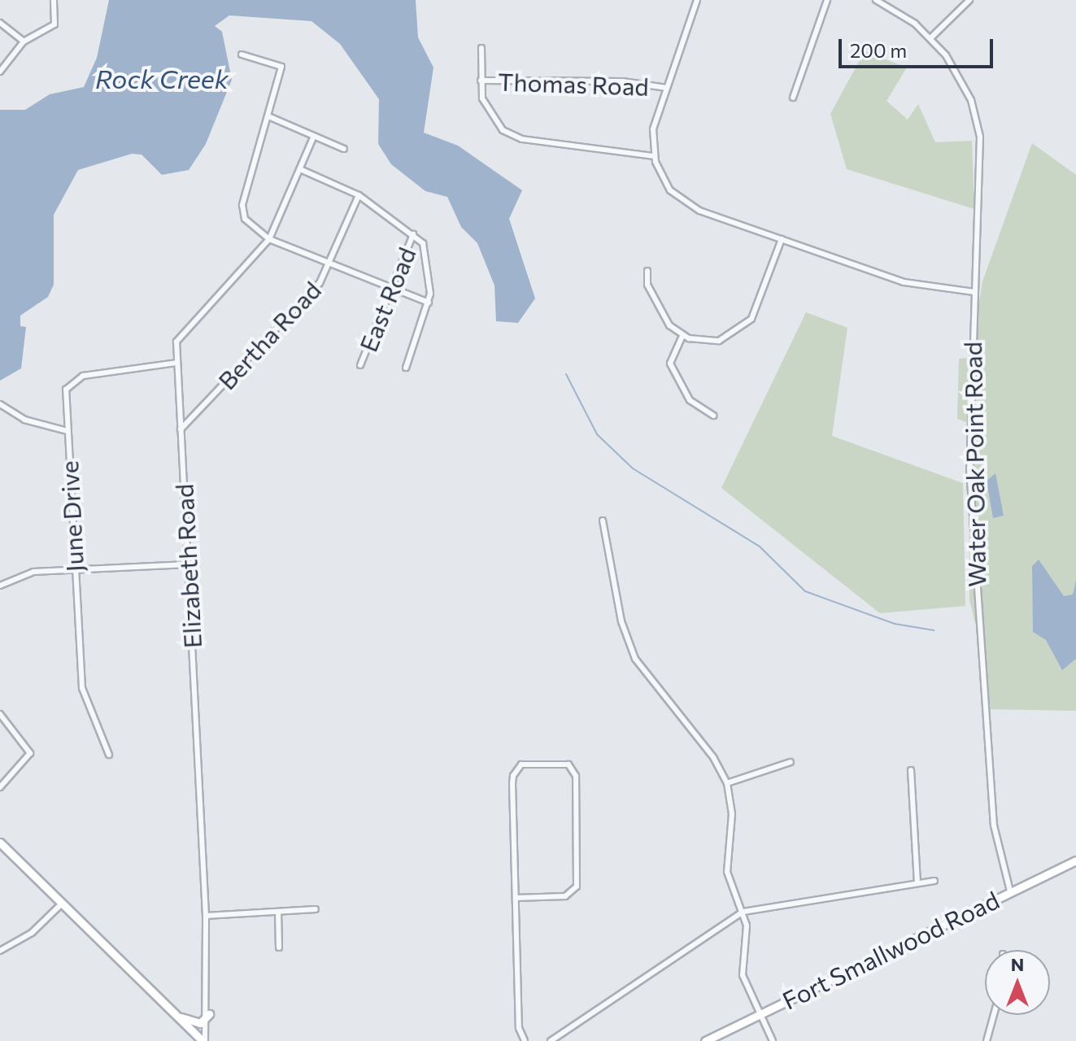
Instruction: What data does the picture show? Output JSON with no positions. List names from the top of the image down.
{
  "streets": {
    "main road": ["Fort Smallwood Road"],
    "street": [
      "Thomas Road",
      "East Road",
      "Bertha Road",
      "Water Oak Point Road",
      "June Drive",
      "Elizabeth Road"
    ]
  },
  "crossings": [
    ["Bertha Road", "Elizabeth Road"],
    ["Water Oak Point Road", "Fort Smallwood Road"],
    ["June Drive", "Elizabeth Road"]
  ],
  "water": ["Rock Creek"],
  "scale_bar": "200 m",
  "north": "top"
}
